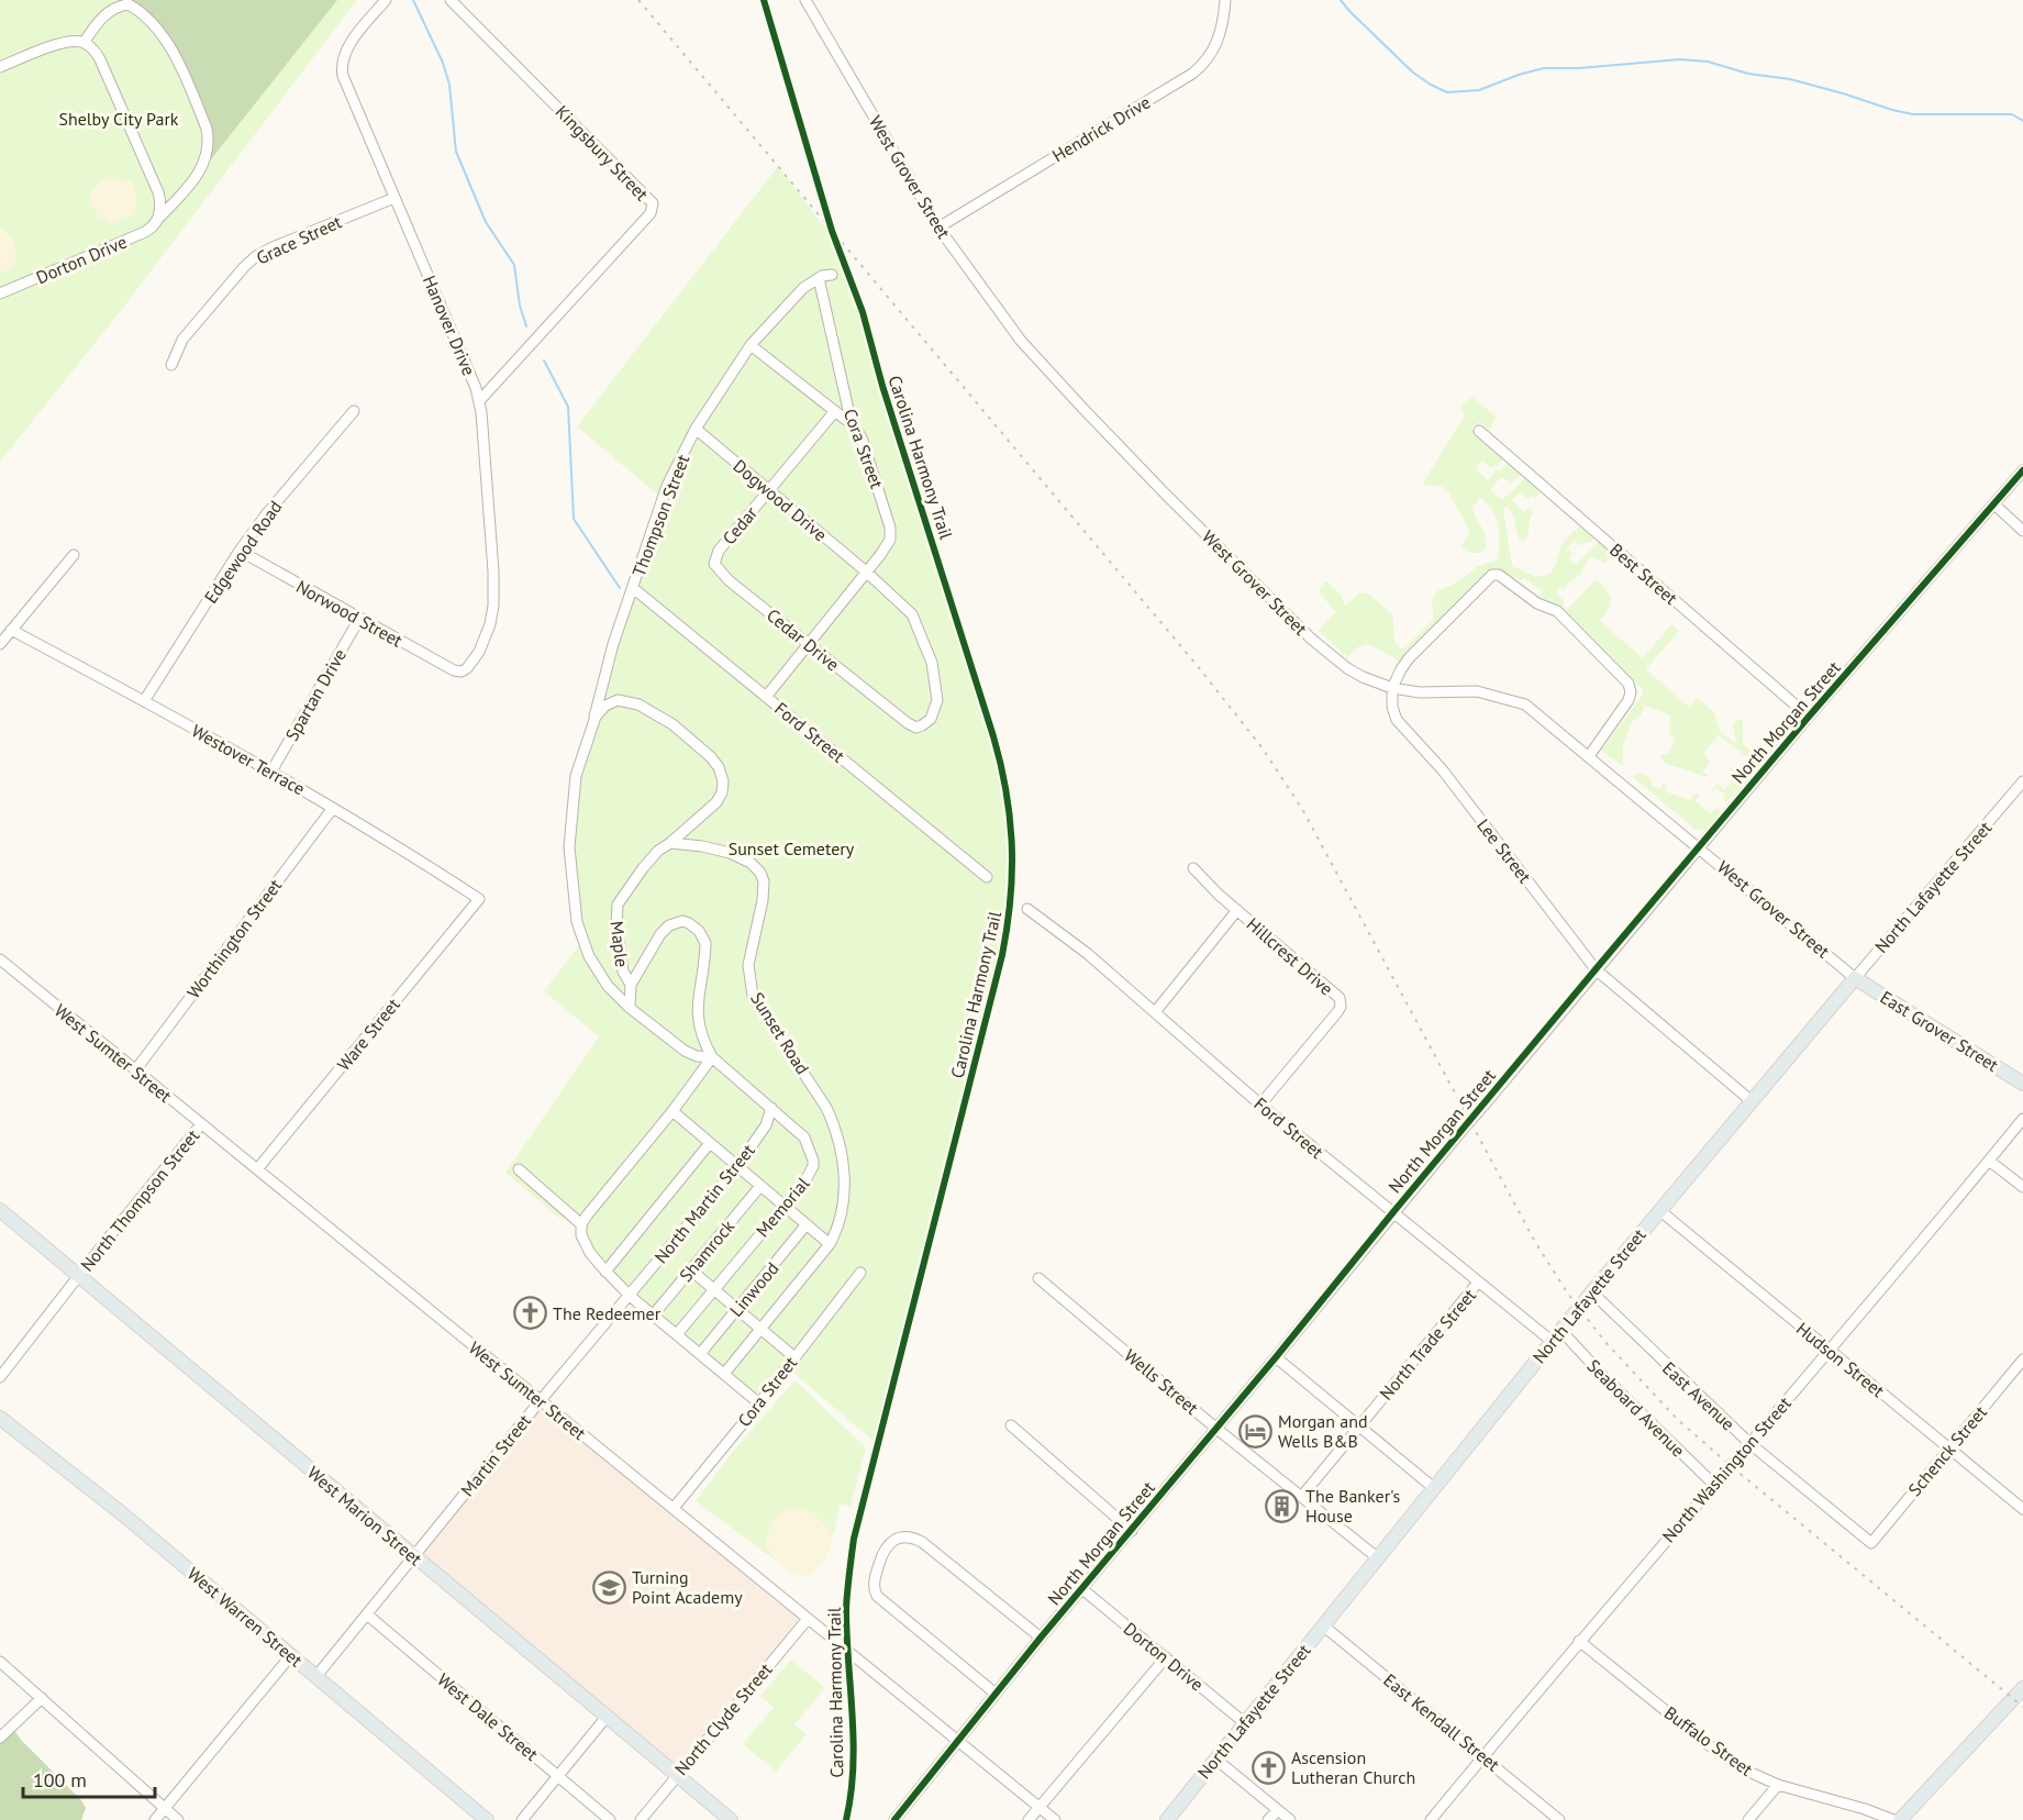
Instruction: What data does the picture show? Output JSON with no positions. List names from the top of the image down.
{
  "streets": {
    "main road": [
      "North Lafayette Street",
      "East Grover Street",
      "West Marion Street",
      "West Warren Street"
    ],
    "street": [
      "Hendrick Drive",
      "Kingsbury Street",
      "West Grover Street",
      "Grace Street",
      "Dorton Drive",
      "Hanover Drive",
      "Cora Street",
      "Dogwood Drive",
      "Thompson Street",
      "Cedar",
      "Edgewood Road",
      "Best Street",
      "Norwood Street",
      "Cedar Drive",
      "Spartan Drive",
      "North Morgan Street",
      "Ford Street",
      "Westover Terrace",
      "Lee Street",
      "Worthington Street",
      "Maple",
      "Hillcrest Drive",
      "Sunset Road",
      "Ware Street",
      "West Sumter Street",
      "North Thompson Street",
      "North Martin Street",
      "Memorial",
      "Shamrock",
      "Linwood",
      "North Trade Street",
      "Hudson Street",
      "Wells Street",
      "East Avenue",
      "Seaboard Avenue",
      "Schenck Street",
      "Martin Street",
      "North Washington Street",
      "West Dale Street",
      "North Clyde Street",
      "East Kendall Street",
      "Buffalo Street"
    ],
    "cycle path": ["Carolina Harmony Trail"]
  },
  "crossings": [
    ["Hendrick Drive", "West Grover Street"],
    ["Kingsbury Street", "Hanover Drive"],
    ["West Grover Street", "North Morgan Street"],
    ["West Grover Street", "Lee Street"],
    ["West Grover Street", "North Lafayette Street"],
    ["West Grover Street", "East Grover Street"],
    ["Grace Street", "Hanover Drive"],
    ["Dorton Drive", "North Morgan Street"],
    ["Dorton Drive", "North Lafayette Street"],
    ["Hanover Drive", "Norwood Street"],
    ["Cora Street", "Dogwood Drive"],
    ["Cora Street", "Thompson Street"],
    ["Cora Street", "Cedar Drive"],
    ["Cora Street", "Ford Street"],
    ["Cora Street", "West Sumter Street"],
    ["Dogwood Drive", "Thompson Street"],
    ["Dogwood Drive", "Cedar"],
    ["Dogwood Drive", "Cedar Drive"],
    ["Thompson Street", "Ford Street"],
    ["Thompson Street", "Maple"],
    ["Thompson Street", "Sunset Road"],
    ["Thompson Street", "Memorial"],
    ["Cedar", "Cedar Drive"],
    ["Edgewood Road", "Norwood Street"],
    ["Edgewood Road", "Westover Terrace"],
    ["Best Street", "North Morgan Street"],
    ["Norwood Street", "Spartan Drive"],
    ["Spartan Drive", "Westover Terrace"],
    ["North Morgan Street", "Ford Street"],
    ["North Morgan Street", "Lee Street"],
    ["North Morgan Street", "West Sumter Street"],
    ["North Morgan Street", "Wells Street"],
    ["Ford Street", "North Lafayette Street"],
    ["Ford Street", "Hillcrest Drive"],
    ["Ford Street", "North Trade Street"],
    ["Westover Terrace", "Worthington Street"],
    ["Westover Terrace", "Ware Street"],
    ["Lee Street", "North Lafayette Street"],
    ["North Lafayette Street", "East Grover Street"],
    ["North Lafayette Street", "Hudson Street"],
    ["North Lafayette Street", "Wells Street"],
    ["North Lafayette Street", "East Avenue"],
    ["North Lafayette Street", "Seaboard Avenue"],
    ["North Lafayette Street", "East Kendall Street"],
    ["Worthington Street", "West Sumter Street"],
    ["Maple", "Sunset Road"],
    ["Ware Street", "West Sumter Street"],
    ["West Sumter Street", "North Thompson Street"],
    ["West Sumter Street", "Martin Street"],
    ["West Sumter Street", "North Clyde Street"],
    ["North Thompson Street", "West Marion Street"],
    ["North Martin Street", "Memorial"],
    ["North Martin Street", "Martin Street"],
    ["North Trade Street", "Wells Street"],
    ["Hudson Street", "Schenck Street"],
    ["Hudson Street", "North Washington Street"],
    ["East Avenue", "Schenck Street"],
    ["East Avenue", "North Washington Street"],
    ["Seaboard Avenue", "North Washington Street"],
    ["Martin Street", "West Marion Street"],
    ["Martin Street", "West Warren Street"],
    ["Martin Street", "West Dale Street"],
    ["North Washington Street", "East Kendall Street"],
    ["North Washington Street", "Buffalo Street"],
    ["West Marion Street", "North Clyde Street"]
  ],
  "parks": ["Shelby City Park", "Sunset Cemetery"],
  "places": {
    "church": ["The Redeemer", "Ascension Lutheran Church"],
    "hotel": ["Morgan and Wells B&B"],
    "building": ["The Banker's House"],
    "school or university": ["Turning Point Academy"]
  },
  "scale_bar": "100 m"
}
